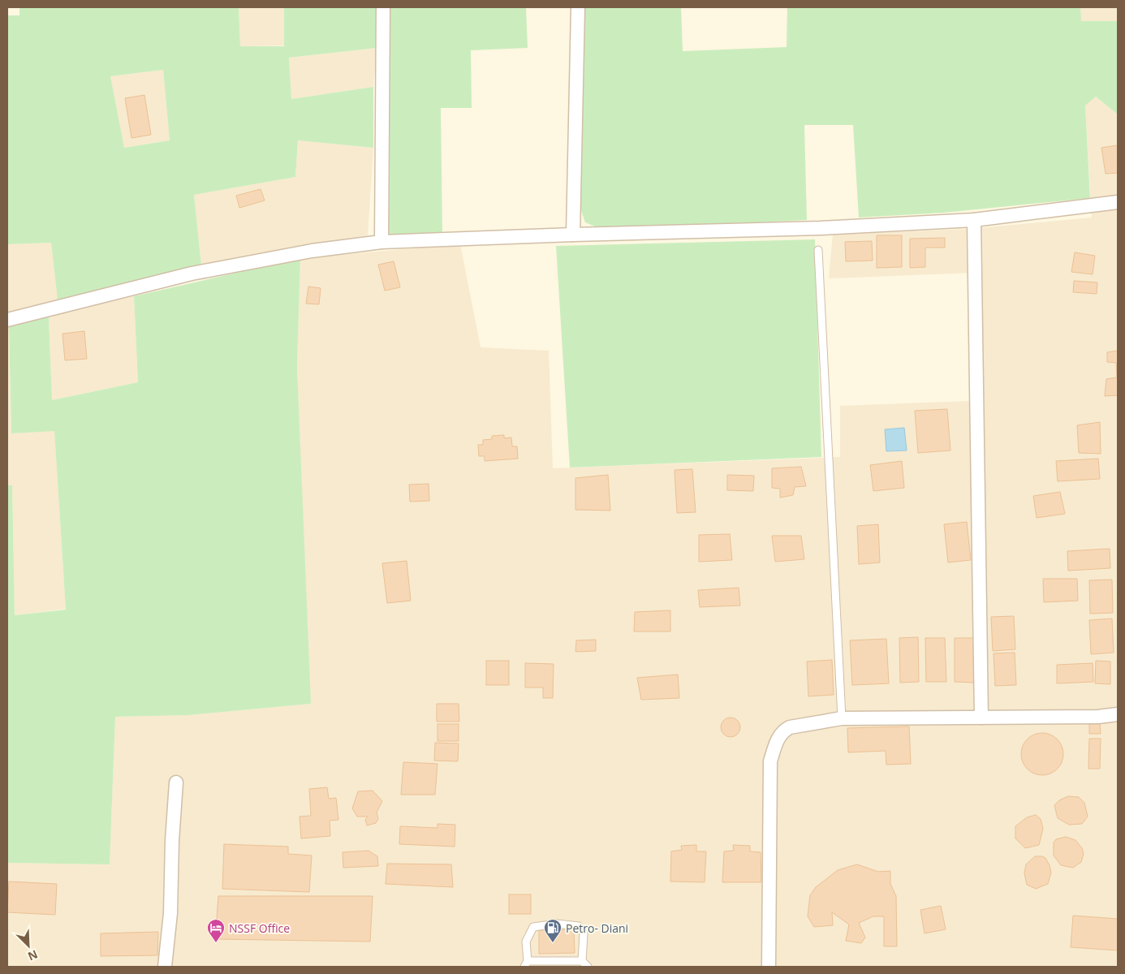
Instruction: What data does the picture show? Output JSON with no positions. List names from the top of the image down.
{
  "places": {
    "hotel": ["NSSF Office"],
    "fuel station": ["Petro- Diani"]
  },
  "north": "bottom right"
}
